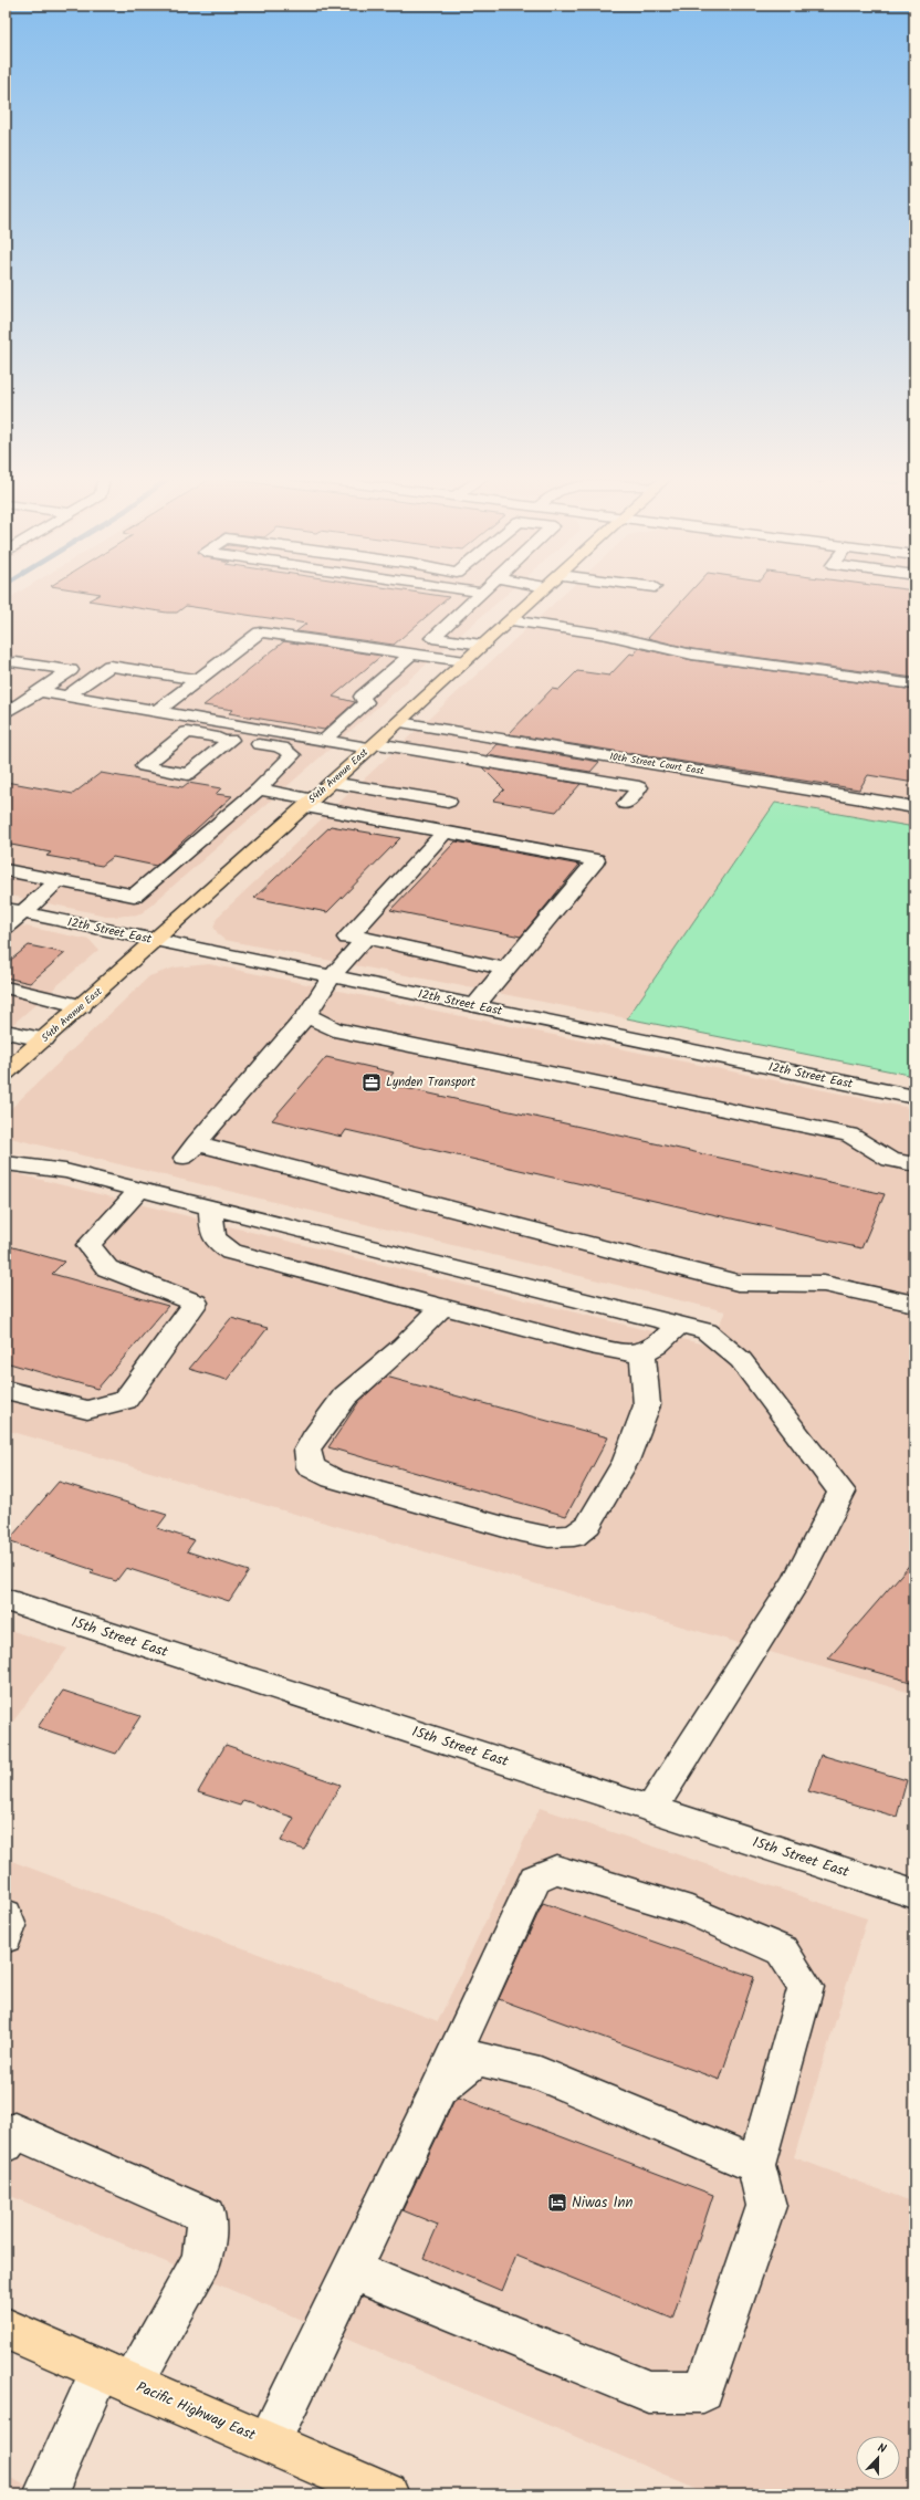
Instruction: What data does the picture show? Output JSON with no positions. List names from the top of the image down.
{
  "streets": {
    "main road": ["54th Avenue East", "Pacific Highway East"],
    "street": ["10th Street Court East", "12th Street East", "15th Street East"]
  },
  "crossings": [
    ["10th Street Court East", "54th Avenue East"],
    ["54th Avenue East", "12th Street East"]
  ],
  "places": {
    "office": ["Lynden Transport"],
    "hotel": ["Niwas Inn"]
  },
  "north": "top"
}
